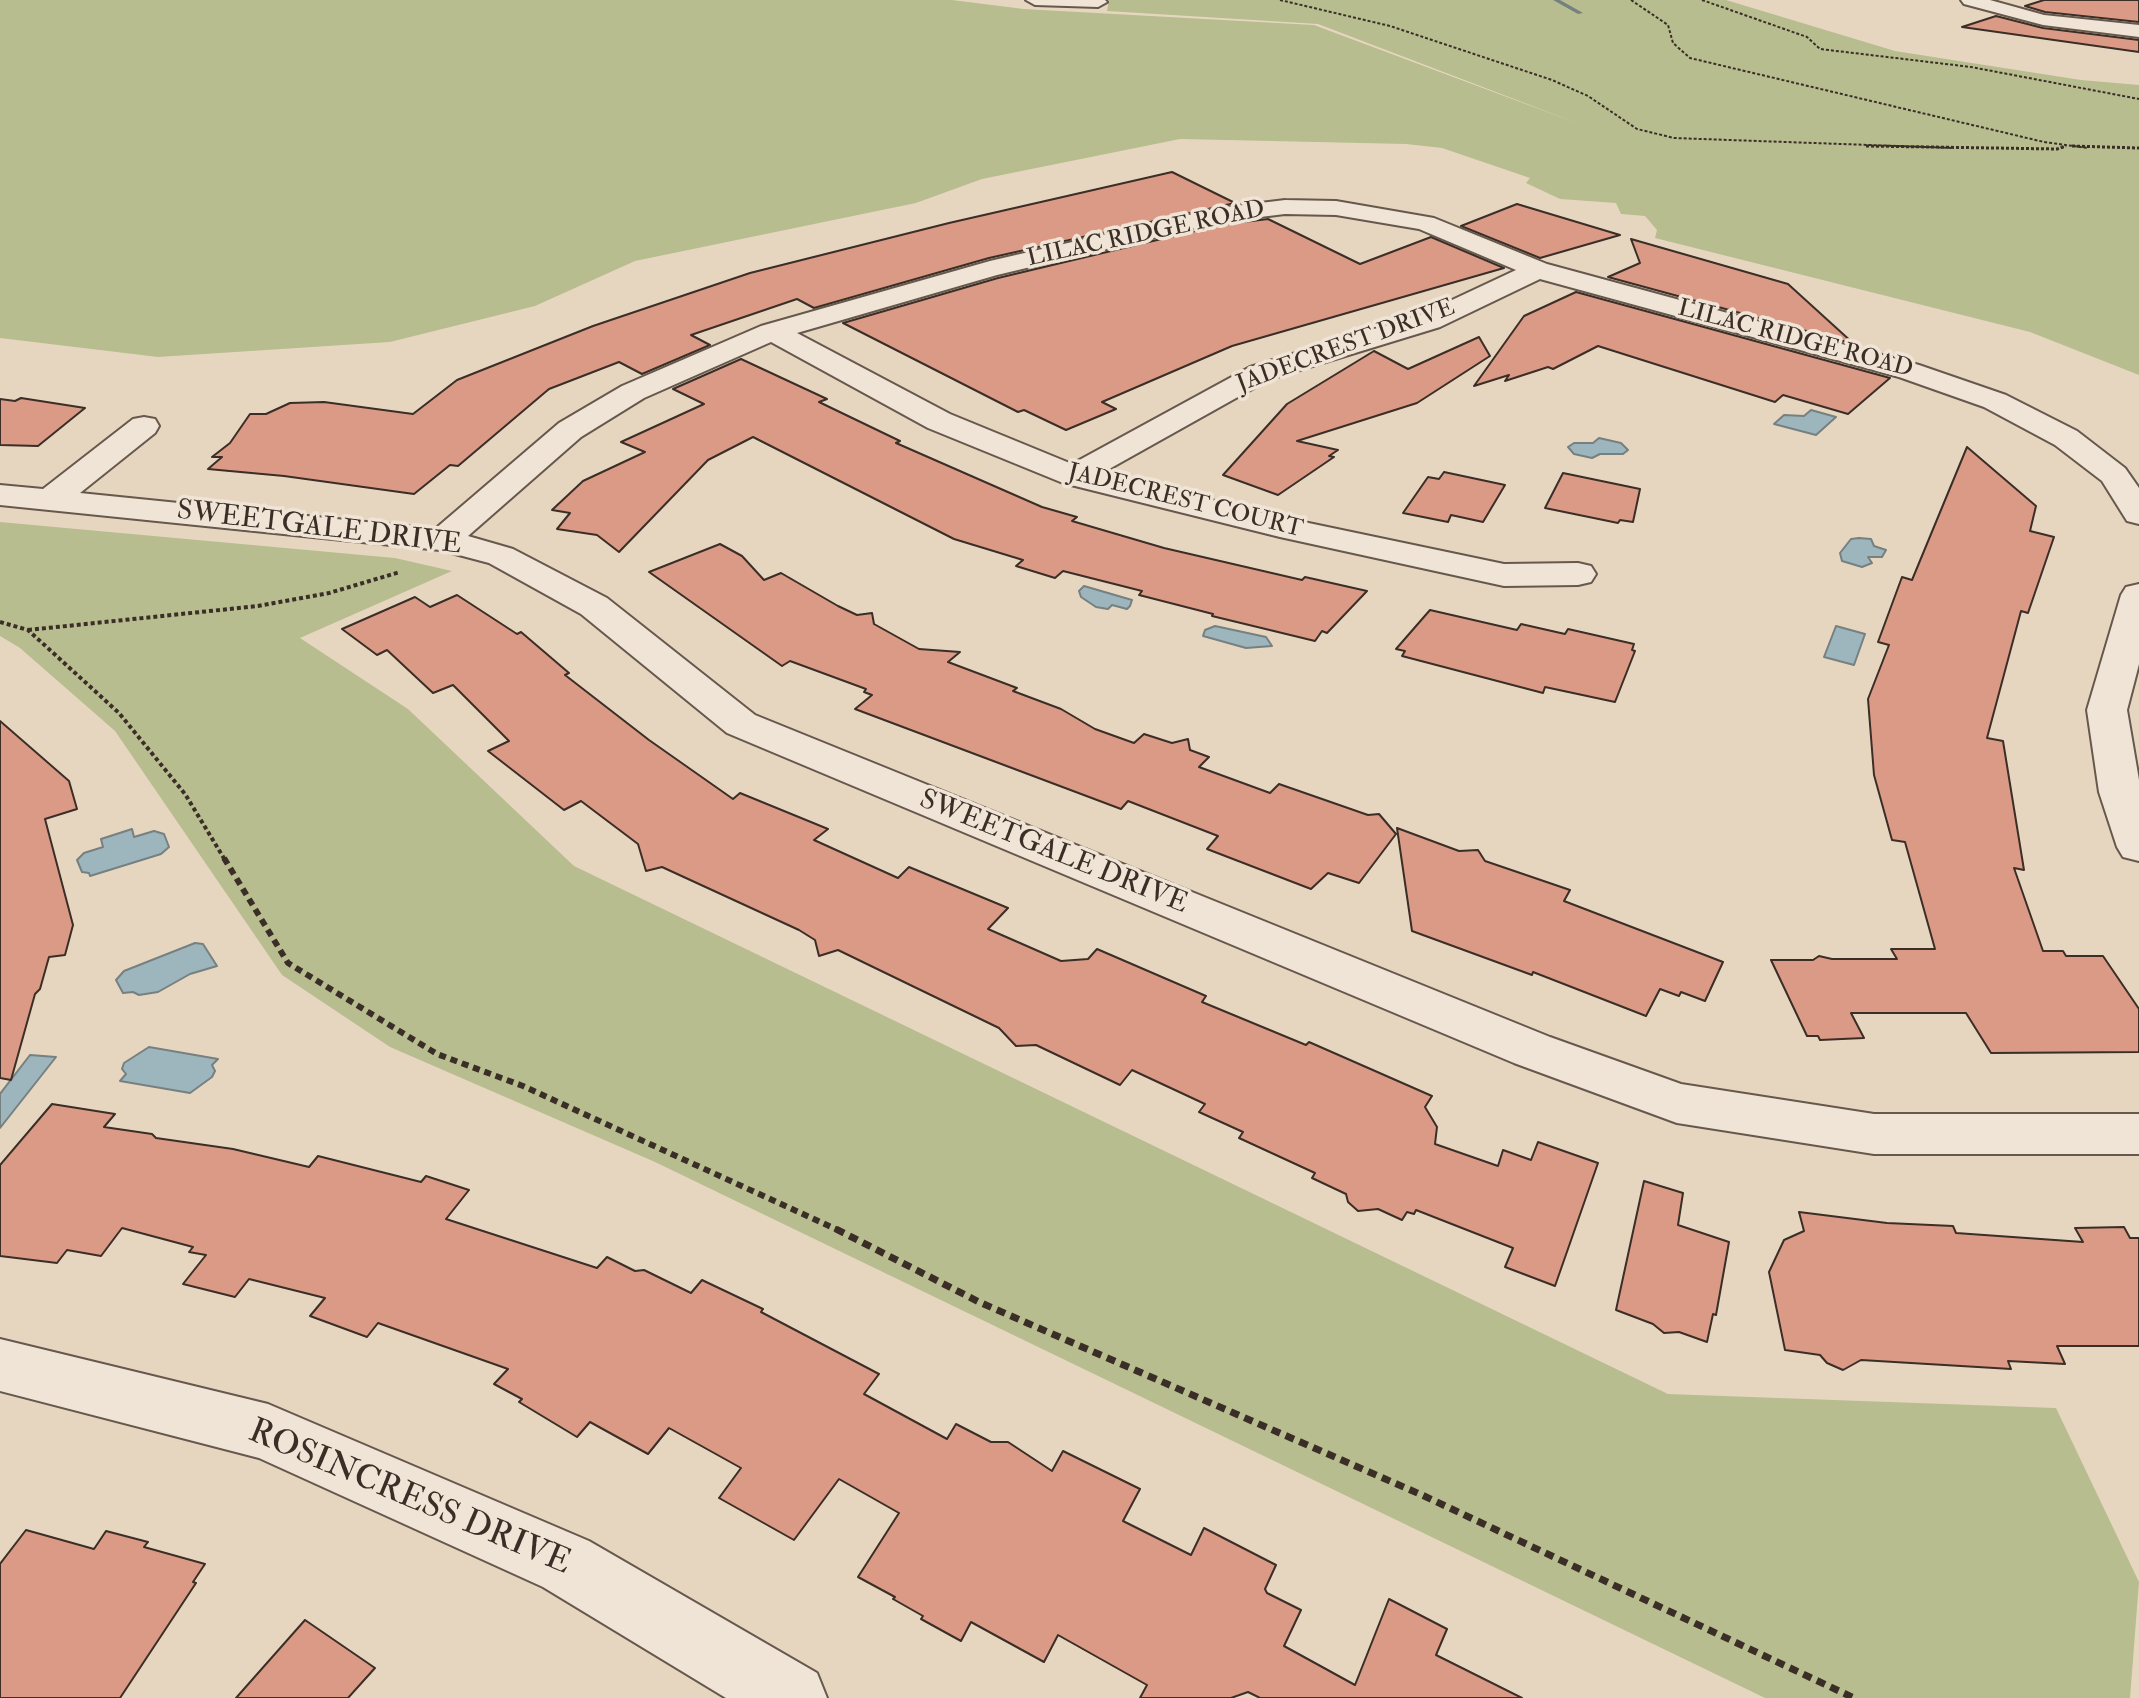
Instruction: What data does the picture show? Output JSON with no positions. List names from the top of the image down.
{
  "streets": {
    "street": [
      "LILAC RIDGE ROAD",
      "JADECREST DRIVE",
      "JADECREST COURT",
      "SWEETGALE DRIVE",
      "ROSINCRESS DRIVE"
    ]
  },
  "crossings": [
    ["LILAC RIDGE ROAD", "JADECREST DRIVE"],
    ["LILAC RIDGE ROAD", "JADECREST COURT"],
    ["LILAC RIDGE ROAD", "SWEETGALE DRIVE"],
    ["JADECREST DRIVE", "JADECREST COURT"]
  ]
}
